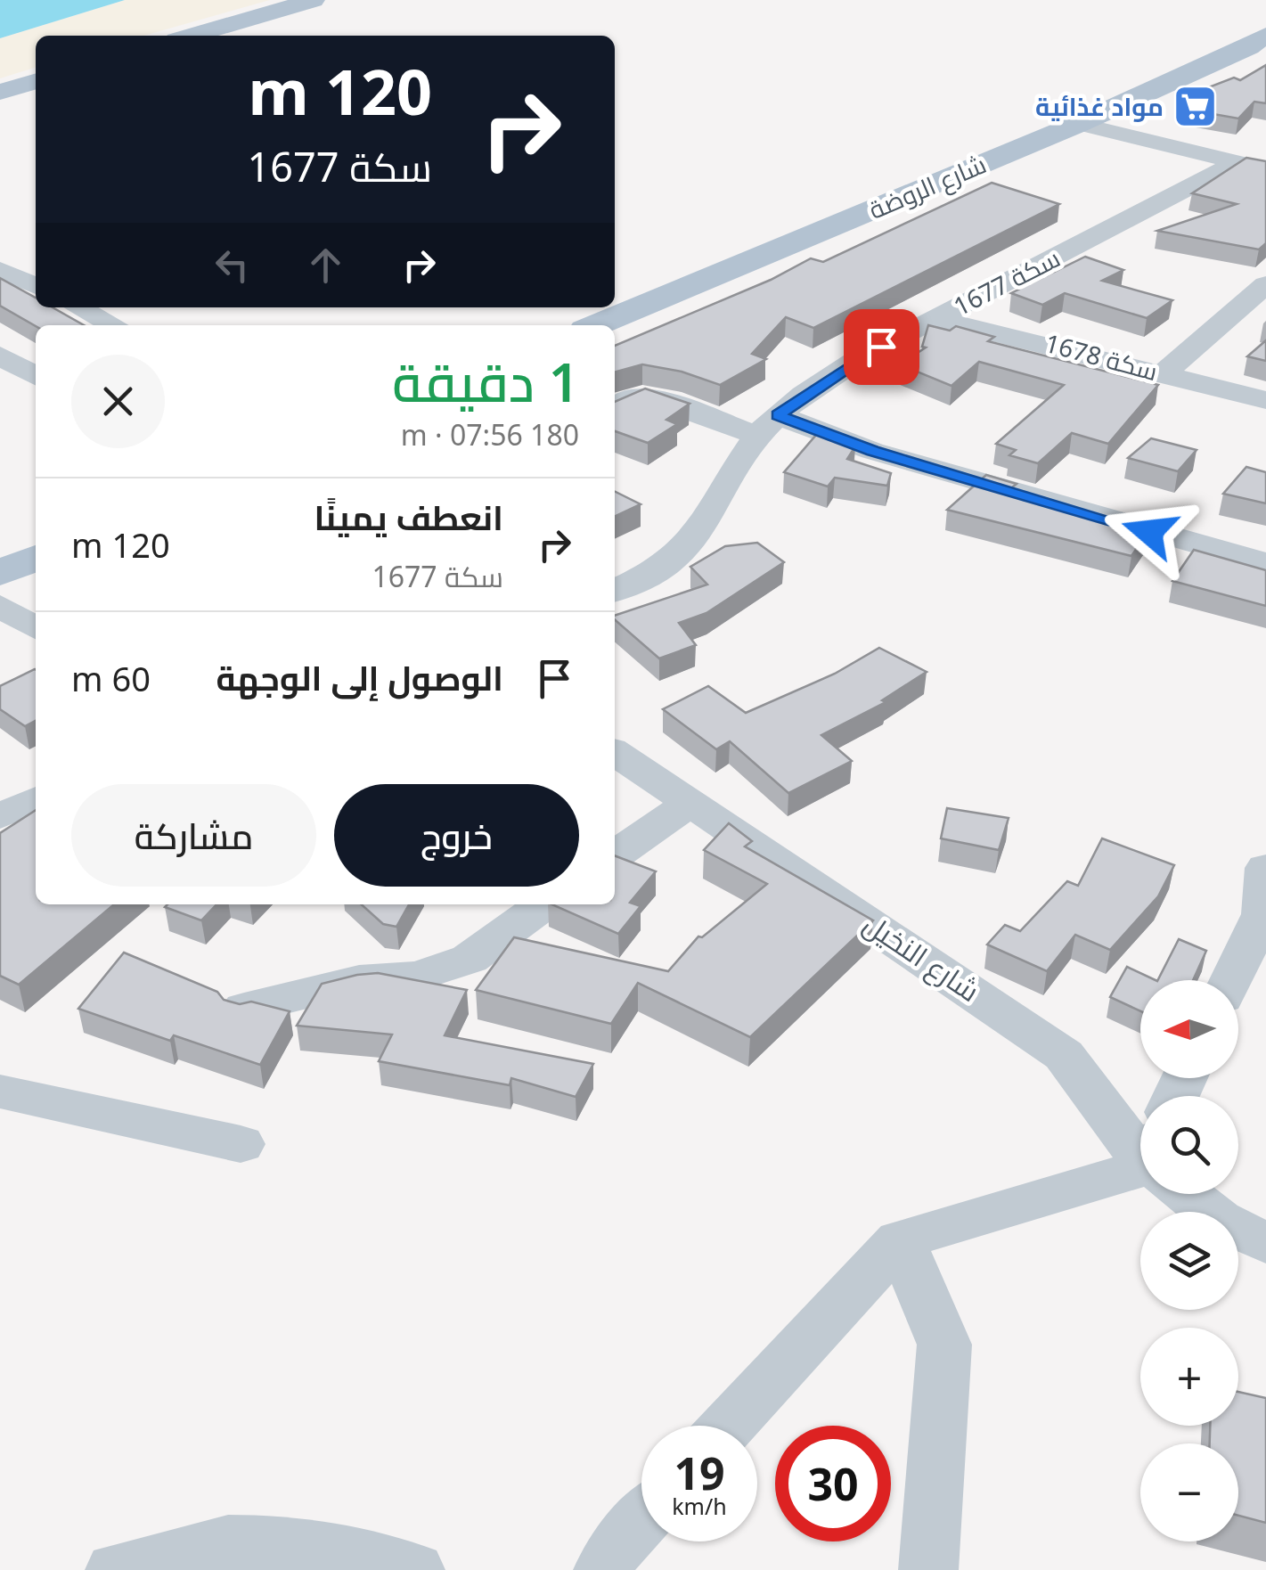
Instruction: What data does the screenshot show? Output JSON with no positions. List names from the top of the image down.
{
  "streets": {
    "main road": ["شارع الروضة"],
    "street": ["سكة 1677", "سكة 1678", "شارع النخيل"]
  },
  "crossings": [
    ["سكة 1677", "سكة 1678"]
  ],
  "places": {
    "supermarket": ["مواد غذائية"]
  },
  "north": "left",
  "page": {
    "turn": ["120 m", "سكة 1677"],
    "heading": ["1 دقيقة", "180 m · 07:56"],
    "list": [
      {
        "name": "انعطف يمينًا",
        "note": "سكة 1677",
        "value": "120 m"
      },
      {
        "name": "الوصول إلى الوجهة",
        "value": "60 m"
      }
    ],
    "buttons": ["خروج", "مشاركة"],
    "map_buttons": ["+", "−"],
    "speed": "19 km/h",
    "limit": "30"
  }
}
